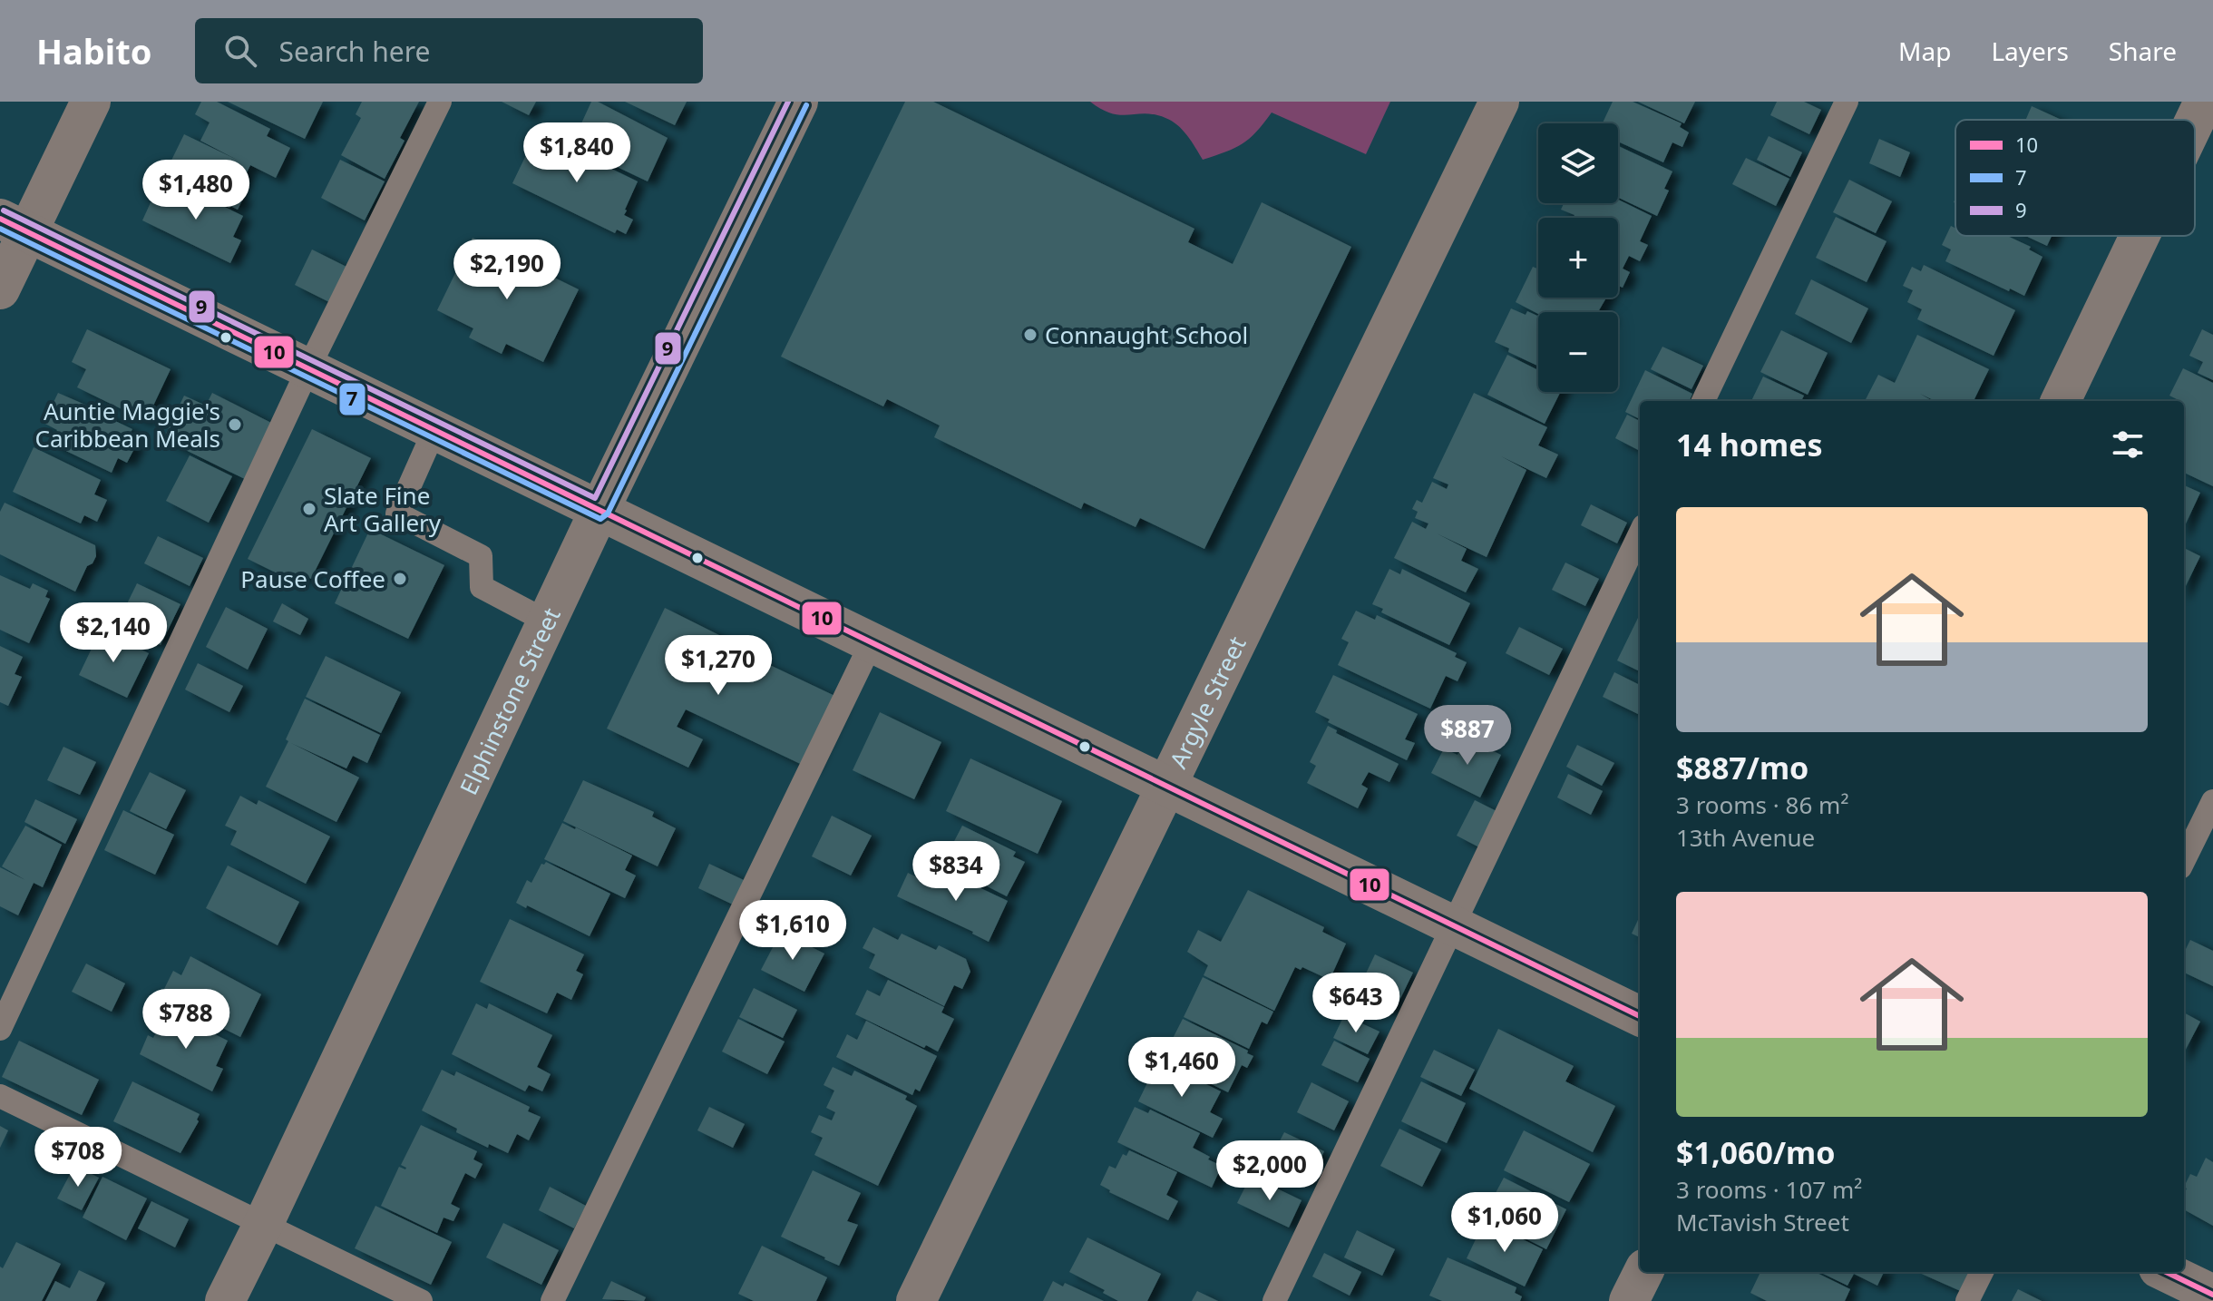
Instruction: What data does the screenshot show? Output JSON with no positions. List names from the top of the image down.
{
  "streets": {
    "street": ["Elphinstone Street", "Argyle Street"]
  },
  "places": [
    "Connaught School",
    "Auntie Maggie's Caribbean Meals",
    "Slate Fine Art Gallery",
    "Pause Coffee"
  ],
  "lines": ["transit line 9", "transit line 7", "transit line 10"],
  "legend": ["10", "7", "9"],
  "page": {
    "header": "Habito",
    "search": "Search here",
    "nav": ["Map", "Layers", "Share"],
    "price": [
      "$1,840",
      "$1,480",
      "$2,190",
      "$2,140",
      "$1,270",
      "$887",
      "$834",
      "$1,610",
      "$643",
      "$788",
      "$1,460",
      "$708",
      "$2,000",
      "$1,060"
    ],
    "map_buttons": ["+", "−"],
    "heading": "14 homes",
    "list": [
      {
        "name": "$887/mo",
        "note": "3 rooms · 86 m² · 13th Avenue"
      },
      {
        "name": "$1,060/mo",
        "note": "3 rooms · 107 m² · McTavish Street"
      }
    ]
  }
}
